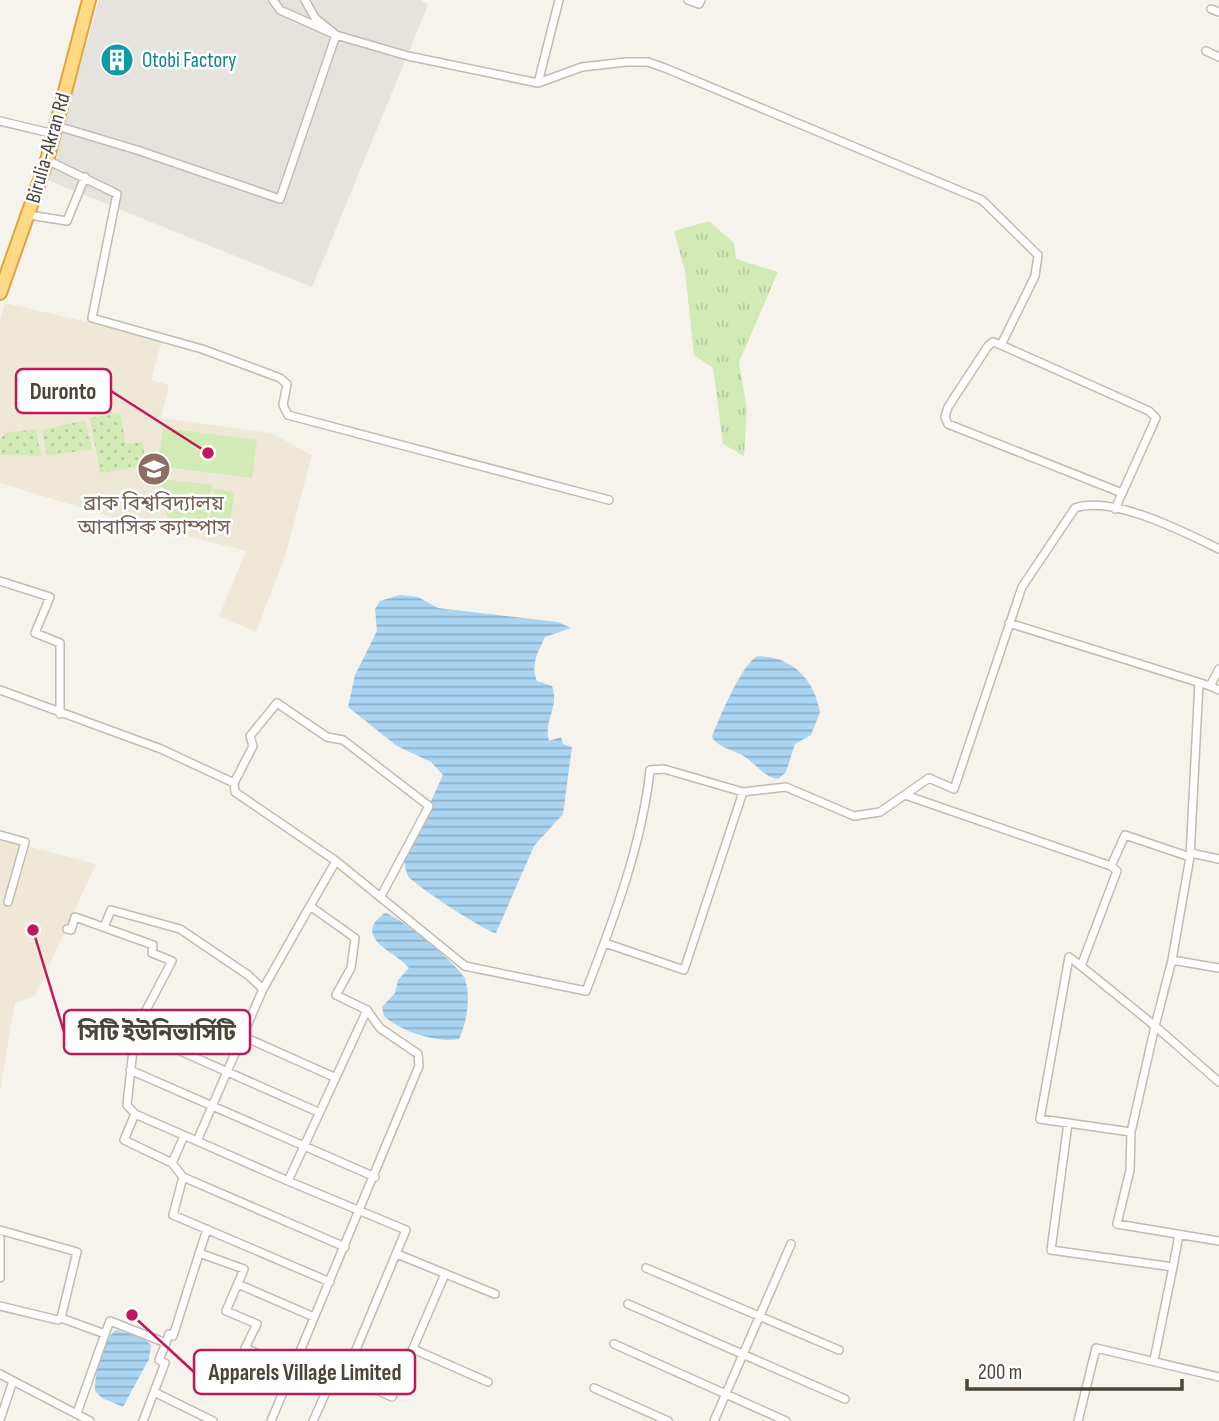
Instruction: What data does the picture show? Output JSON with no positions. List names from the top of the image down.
{
  "streets": {
    "highway": ["Birulia-Akran Rd"]
  },
  "places": {
    "building": ["Otobi Factory"],
    "other": ["Duronto", "সিটি ইউনিভার্সিটি", "Apparels Village Limited"],
    "school or university": ["ব্রাক বিশ্ববিদ্যালয় আবাসিক ক্যাম্পাস"]
  },
  "scale_bar": "200 m"
}
